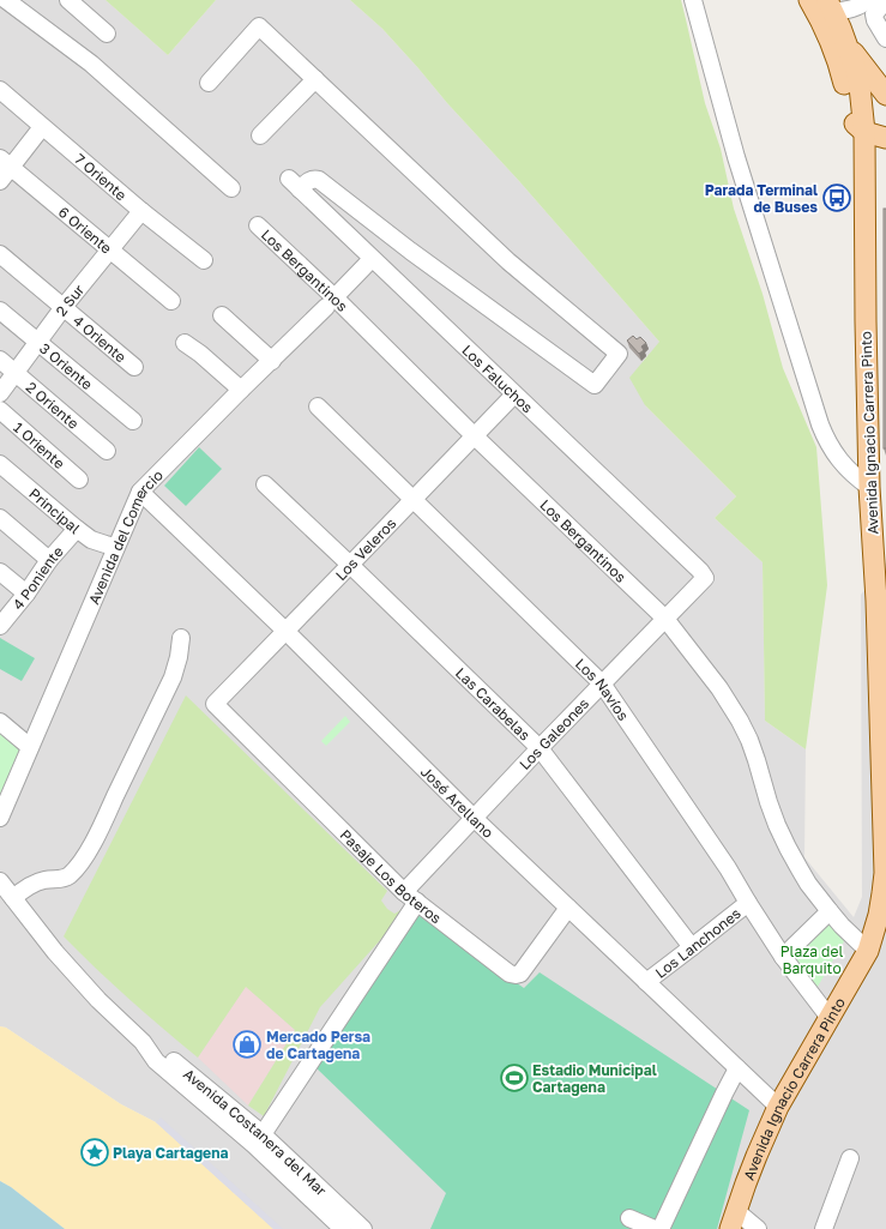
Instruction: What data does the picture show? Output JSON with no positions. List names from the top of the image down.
{
  "streets": {
    "main road": ["Avenida Ignacio Carrera Pinto"],
    "street": [
      "7 Oriente",
      "6 Oriente",
      "Los Bergantinos",
      "2 Sur",
      "4 Oriente",
      "3 Oriente",
      "Los Faluchos",
      "2 Oriente",
      "1 Oriente",
      "Principal",
      "Avenida del Comercio",
      "Los Veleros",
      "4 Poniente",
      "Los Navíos",
      "Las Carabelas",
      "Los Galeones",
      "José Arellano",
      "Pasaje Los Boteros",
      "Los Lanchones",
      "Avenida Costanera del Mar"
    ]
  },
  "crossings": [
    ["7 Oriente", "2 Sur"],
    ["6 Oriente", "2 Sur"],
    ["Los Bergantinos", "Avenida Ignacio Carrera Pinto"],
    ["Los Bergantinos", "Avenida del Comercio"],
    ["Los Bergantinos", "Los Veleros"],
    ["Los Bergantinos", "Los Galeones"],
    ["2 Sur", "4 Oriente"],
    ["2 Sur", "3 Oriente"],
    ["2 Sur", "2 Oriente"],
    ["Los Faluchos", "Avenida del Comercio"],
    ["Los Faluchos", "Los Veleros"],
    ["Los Faluchos", "Los Galeones"],
    ["Avenida Ignacio Carrera Pinto", "Los Navíos"],
    ["Avenida Ignacio Carrera Pinto", "José Arellano"],
    ["Principal", "Avenida del Comercio"],
    ["Principal", "4 Poniente"],
    ["Avenida del Comercio", "José Arellano"],
    ["Los Veleros", "Los Navíos"],
    ["Los Veleros", "Las Carabelas"],
    ["Los Veleros", "José Arellano"],
    ["Los Veleros", "Pasaje Los Boteros"],
    ["Los Navíos", "Los Galeones"],
    ["Los Navíos", "Los Lanchones"],
    ["Las Carabelas", "Los Galeones"],
    ["Las Carabelas", "Los Lanchones"],
    ["Los Galeones", "José Arellano"],
    ["Los Galeones", "Pasaje Los Boteros"],
    ["Los Galeones", "Avenida Costanera del Mar"],
    ["José Arellano", "Pasaje Los Boteros"],
    ["José Arellano", "Los Lanchones"]
  ],
  "parks": ["Plaza del Barquito"],
  "places": {
    "bus stop": ["Parada Terminal de Buses"],
    "shop": ["Mercado Persa de Cartagena"],
    "sports": ["Estadio Municipal Cartagena"],
    "place": ["Playa Cartagena"]
  }
}
